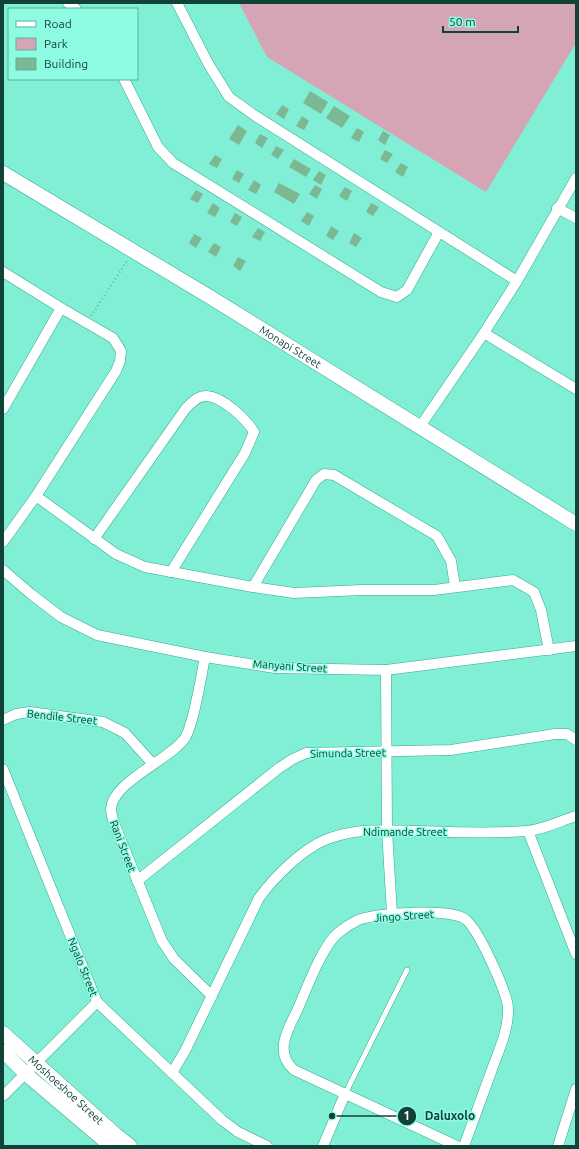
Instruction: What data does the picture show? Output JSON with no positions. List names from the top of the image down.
{
  "streets": {
    "street": [
      "Monapi Street",
      "Manyani Street",
      "Bendile Street",
      "Simunda Street",
      "Ndimande Street",
      "Rani Street",
      "Jingo Street",
      "Ngalo Street",
      "Moshoeshoe Street"
    ]
  },
  "crossings": [
    ["Manyani Street", "Rani Street"],
    ["Bendile Street", "Rani Street"],
    ["Simunda Street", "Rani Street"],
    ["Ndimande Street", "Rani Street"],
    ["Ndimande Street", "Ngalo Street"]
  ],
  "places": ["Daluxolo"],
  "legend": ["Road", "Park", "Building"],
  "scale_bar": "50 m"
}
